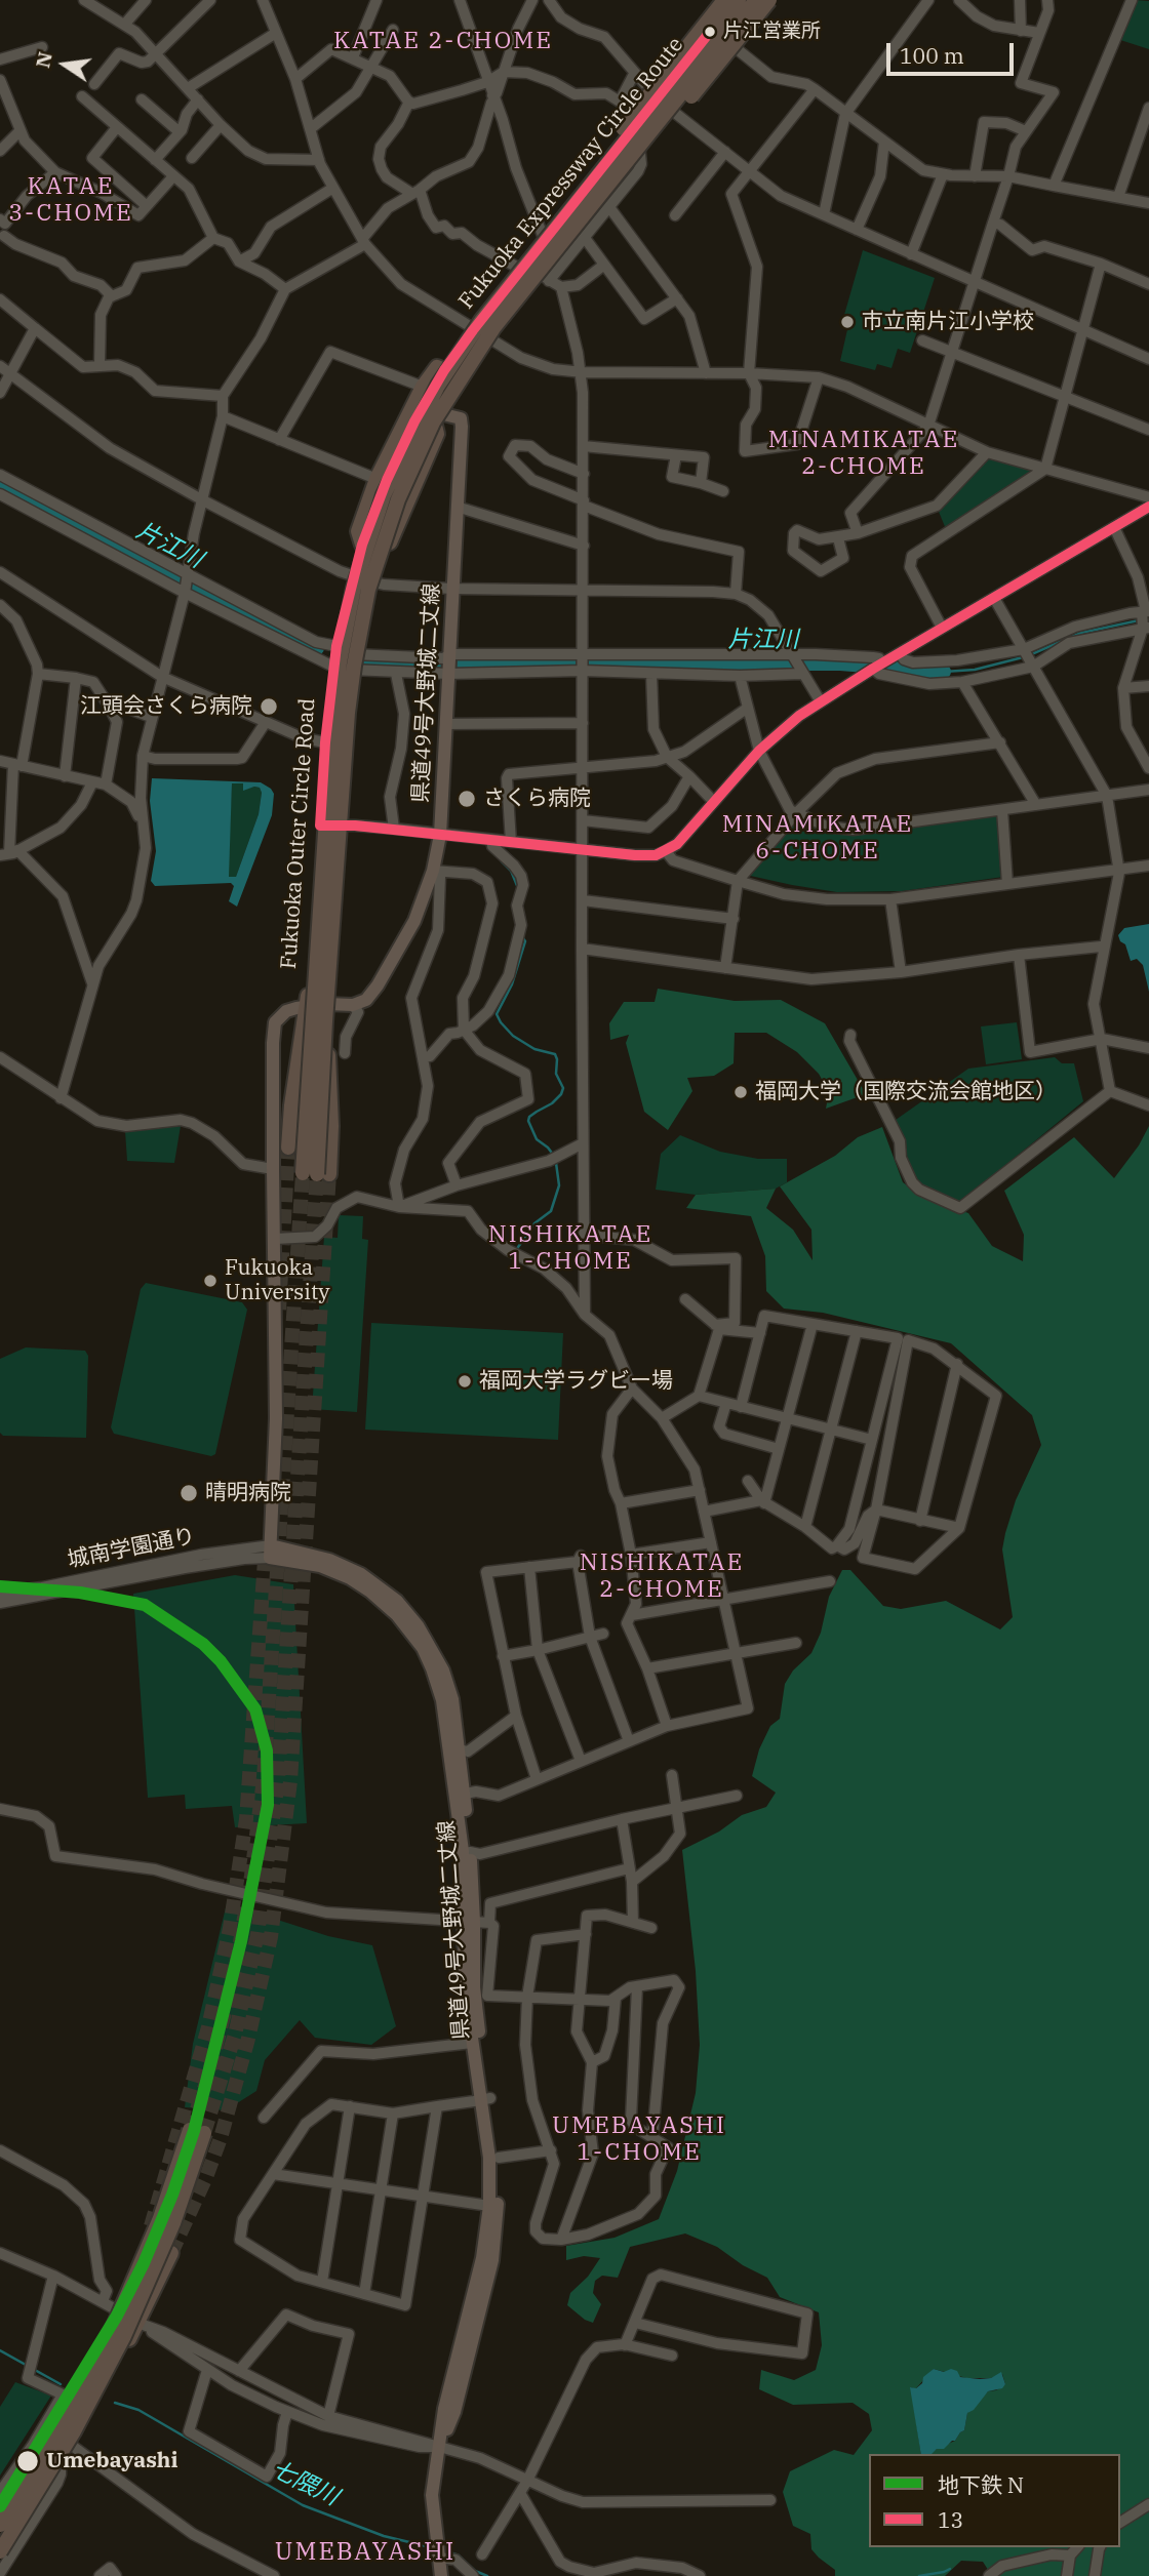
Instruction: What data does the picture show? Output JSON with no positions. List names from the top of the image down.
{
  "streets": {
    "highway": ["Fukuoka Expressway Circle Route", "Fukuoka Outer Circle Road"],
    "main road": ["県道49号大野城二丈線"],
    "street": ["城南学園通り"]
  },
  "crossings": [
    ["Fukuoka Expressway Circle Route", "Fukuoka Outer Circle Road"],
    ["県道49号大野城二丈線", "Fukuoka Outer Circle Road"],
    ["県道49号大野城二丈線", "城南学園通り"]
  ],
  "districts": [
    "KATAE 2-CHOME",
    "KATAE 3-CHOME",
    "MINAMIKATAE 2-CHOME",
    "MINAMIKATAE 6-CHOME",
    "NISHIKATAE 1-CHOME",
    "NISHIKATAE 2-CHOME",
    "UMEBAYASHI 1-CHOME",
    "UMEBAYASHI"
  ],
  "water": ["片江川", "七隈川"],
  "places": [
    "片江営業所",
    "市立南片江小学校",
    "江頭会さくら病院",
    "さくら病院",
    "福岡大学（国際交流会館地区）",
    "Fukuoka University",
    "福岡大学ラグビー場",
    "晴明病院",
    "Umebayashi"
  ],
  "lines": ["transit line 13", "metro line N"],
  "legend": ["地下鉄 N", "13"],
  "scale_bar": "100 m",
  "north": "left"
}
